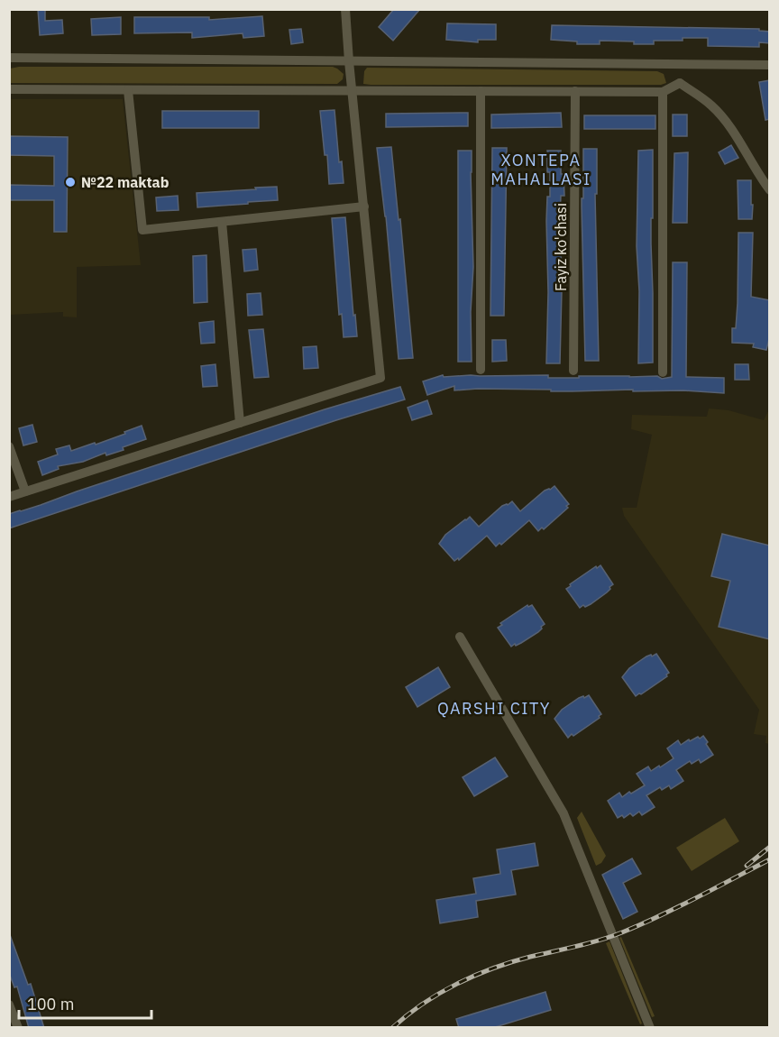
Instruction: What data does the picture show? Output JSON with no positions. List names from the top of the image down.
{
  "streets": {
    "street": ["Fayiz ko'chasi"]
  },
  "districts": ["XONTEPA MAHALLASI", "QARSHI CITY"],
  "places": ["№22 maktab"],
  "scale_bar": "100 m"
}
